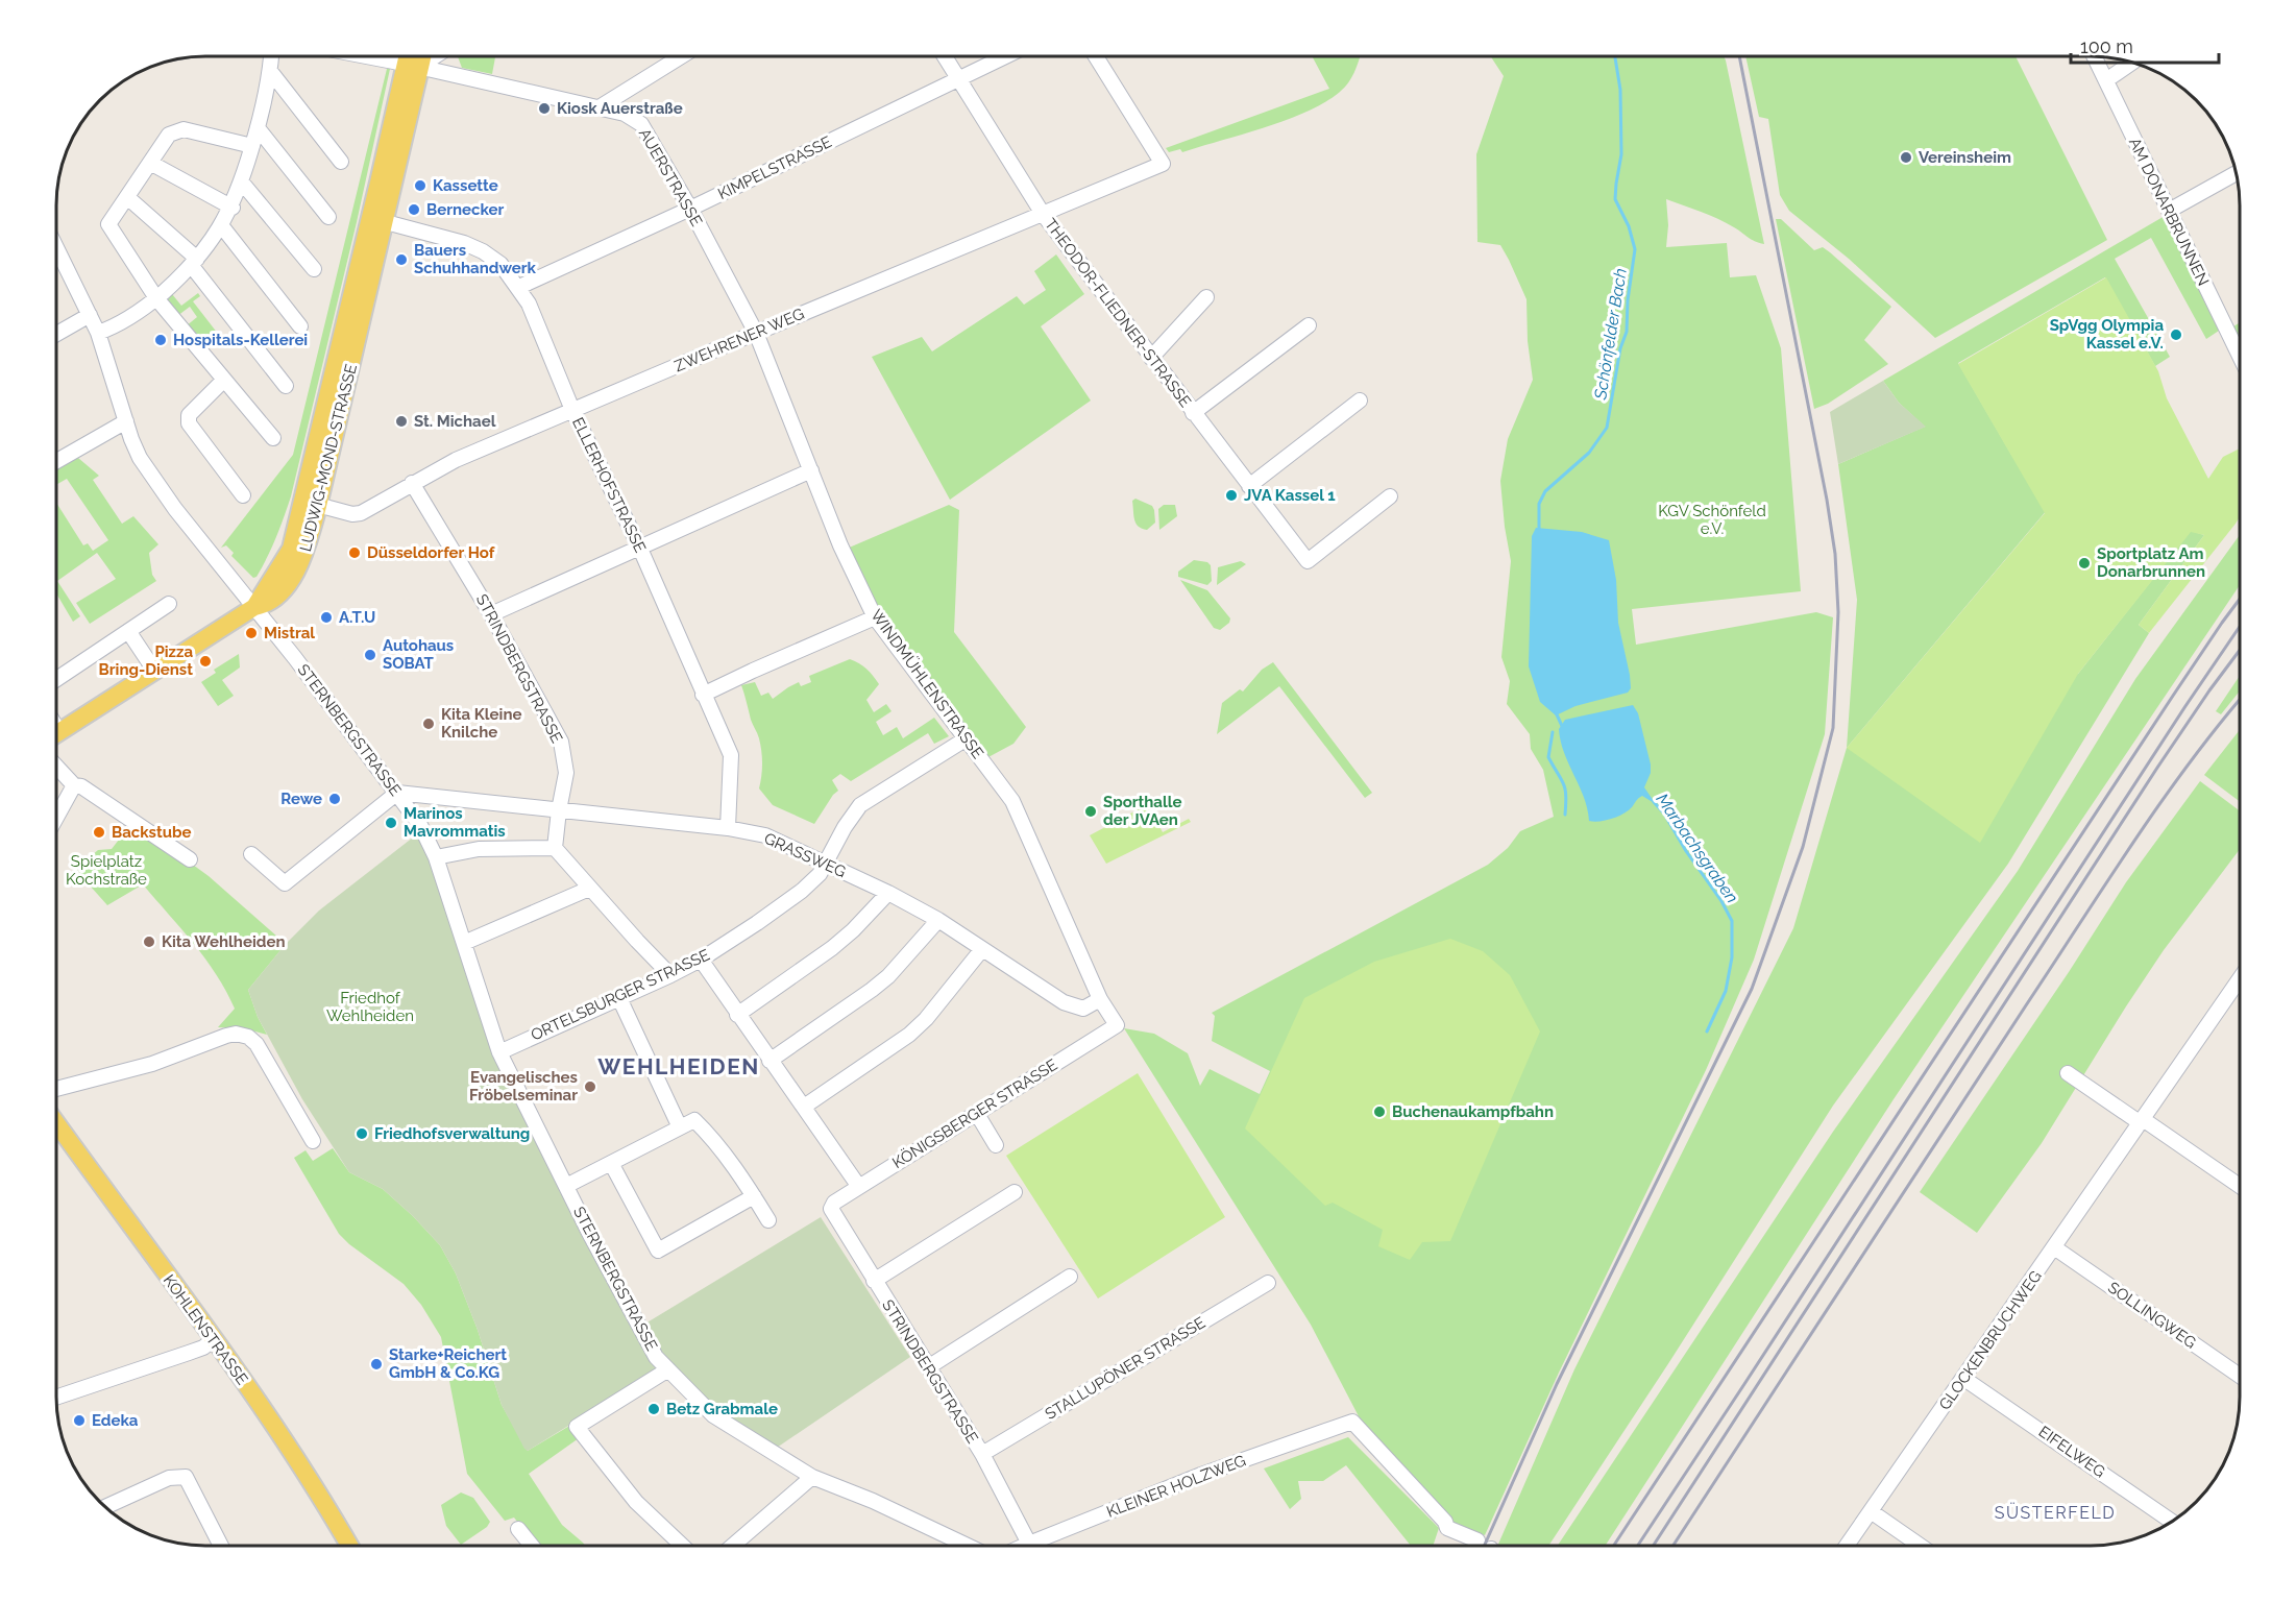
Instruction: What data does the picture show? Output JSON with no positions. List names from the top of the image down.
{
  "streets": {
    "main road": ["LUDWIG-MOND-STRASSE", "KOHLENSTRASSE"],
    "street": [
      "KIMPELSTRASSE",
      "AUERSTRASSE",
      "AM DONARBRUNNEN",
      "THEODOR-FLIEDNER-STRASSE",
      "ZWEHRENER WEG",
      "ELLERHOFSTRASSE",
      "STRINDBERGSTRASSE",
      "WINDMÜHLENSTRASSE",
      "STERNBERGSTRASSE",
      "GRASSWEG",
      "ORTELSBURGER STRASSE",
      "KÖNIGSBERGER STRASSE",
      "SOLLINGWEG",
      "GLOCKENBRUCHWEG",
      "STALLUPÖNER STRASSE",
      "EIFELWEG",
      "KLEINER HOLZWEG"
    ]
  },
  "crossings": [
    ["KIMPELSTRASSE", "AUERSTRASSE"],
    ["KIMPELSTRASSE", "THEODOR-FLIEDNER-STRASSE"],
    ["KIMPELSTRASSE", "ELLERHOFSTRASSE"],
    ["AUERSTRASSE", "ZWEHRENER WEG"],
    ["AUERSTRASSE", "LUDWIG-MOND-STRASSE"],
    ["AUERSTRASSE", "WINDMÜHLENSTRASSE"],
    ["THEODOR-FLIEDNER-STRASSE", "ZWEHRENER WEG"],
    ["ZWEHRENER WEG", "LUDWIG-MOND-STRASSE"],
    ["ZWEHRENER WEG", "ELLERHOFSTRASSE"],
    ["ZWEHRENER WEG", "STRINDBERGSTRASSE"],
    ["ZWEHRENER WEG", "WINDMÜHLENSTRASSE"],
    ["LUDWIG-MOND-STRASSE", "ELLERHOFSTRASSE"],
    ["LUDWIG-MOND-STRASSE", "STERNBERGSTRASSE"],
    ["ELLERHOFSTRASSE", "GRASSWEG"],
    ["STRINDBERGSTRASSE", "GRASSWEG"],
    ["STRINDBERGSTRASSE", "KÖNIGSBERGER STRASSE"],
    ["STRINDBERGSTRASSE", "STALLUPÖNER STRASSE"],
    ["STRINDBERGSTRASSE", "KLEINER HOLZWEG"],
    ["WINDMÜHLENSTRASSE", "GRASSWEG"],
    ["WINDMÜHLENSTRASSE", "ORTELSBURGER STRASSE"],
    ["WINDMÜHLENSTRASSE", "KÖNIGSBERGER STRASSE"],
    ["STERNBERGSTRASSE", "GRASSWEG"],
    ["STERNBERGSTRASSE", "ORTELSBURGER STRASSE"],
    ["GRASSWEG", "ORTELSBURGER STRASSE"],
    ["SOLLINGWEG", "GLOCKENBRUCHWEG"],
    ["GLOCKENBRUCHWEG", "EIFELWEG"]
  ],
  "districts": ["WEHLHEIDEN", "SÜSTERFELD"],
  "water": ["Schönfelder Bach", "Marbachsgraben"],
  "parks": ["KGV Schönfeld e.V.", "Spielplatz Kochstraße", "Friedhof Wehlheiden"],
  "places": [
    "Kiosk Auerstraße",
    "Vereinsheim",
    "Kassette",
    "Bernecker",
    "Bauers Schuhhandwerk",
    "SpVgg Olympia Kassel e.V.",
    "Hospitals-Kellerei",
    "St. Michael",
    "JVA Kassel 1",
    "Düsseldorfer Hof",
    "Sportplatz Am Donarbrunnen",
    "A.T.U",
    "Mistral",
    "Autohaus SOBAT",
    "Pizza Bring-Dienst",
    "Kita Kleine Knilche",
    "Rewe",
    "Sporthalle der JVAen",
    "Marinos Mavrommatis",
    "Backstube",
    "Kita Wehlheiden",
    "Evangelisches Fröbelseminar",
    "Buchenaukampfbahn",
    "Friedhofsverwaltung",
    "Starke+Reichert GmbH & Co.KG",
    "Betz Grabmale",
    "Edeka"
  ],
  "scale_bar": "100 m"
}
